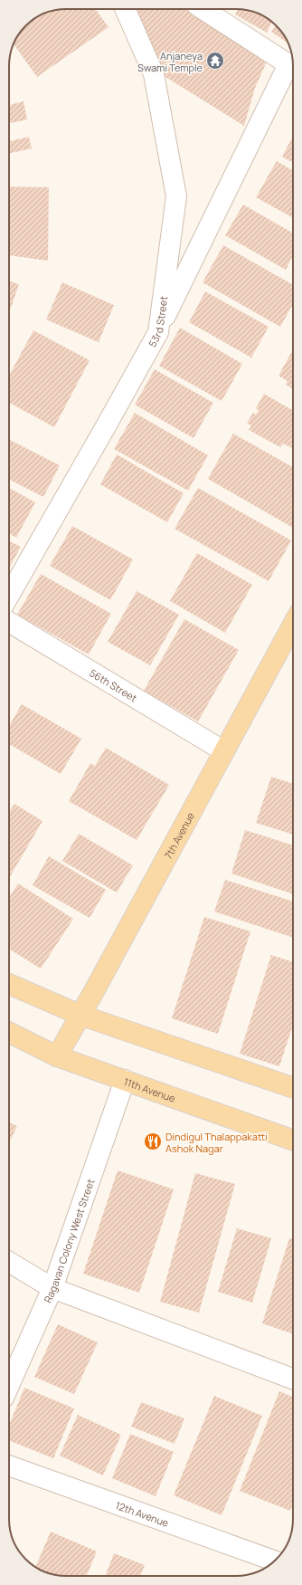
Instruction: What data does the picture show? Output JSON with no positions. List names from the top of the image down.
{
  "streets": {
    "main road": ["7th Avenue", "11th Avenue"],
    "street": [
      "53rd Street",
      "56th Street",
      "Ragavan Colony West Street",
      "12th Avenue"
    ]
  },
  "crossings": [
    ["56th Street", "7th Avenue"],
    ["7th Avenue", "11th Avenue"],
    ["11th Avenue", "Ragavan Colony West Street"]
  ],
  "places": {
    "temple": ["Anjaneya Swami Temple"],
    "restaurant": ["Dindigul Thalappakatti Ashok Nagar"]
  }
}
